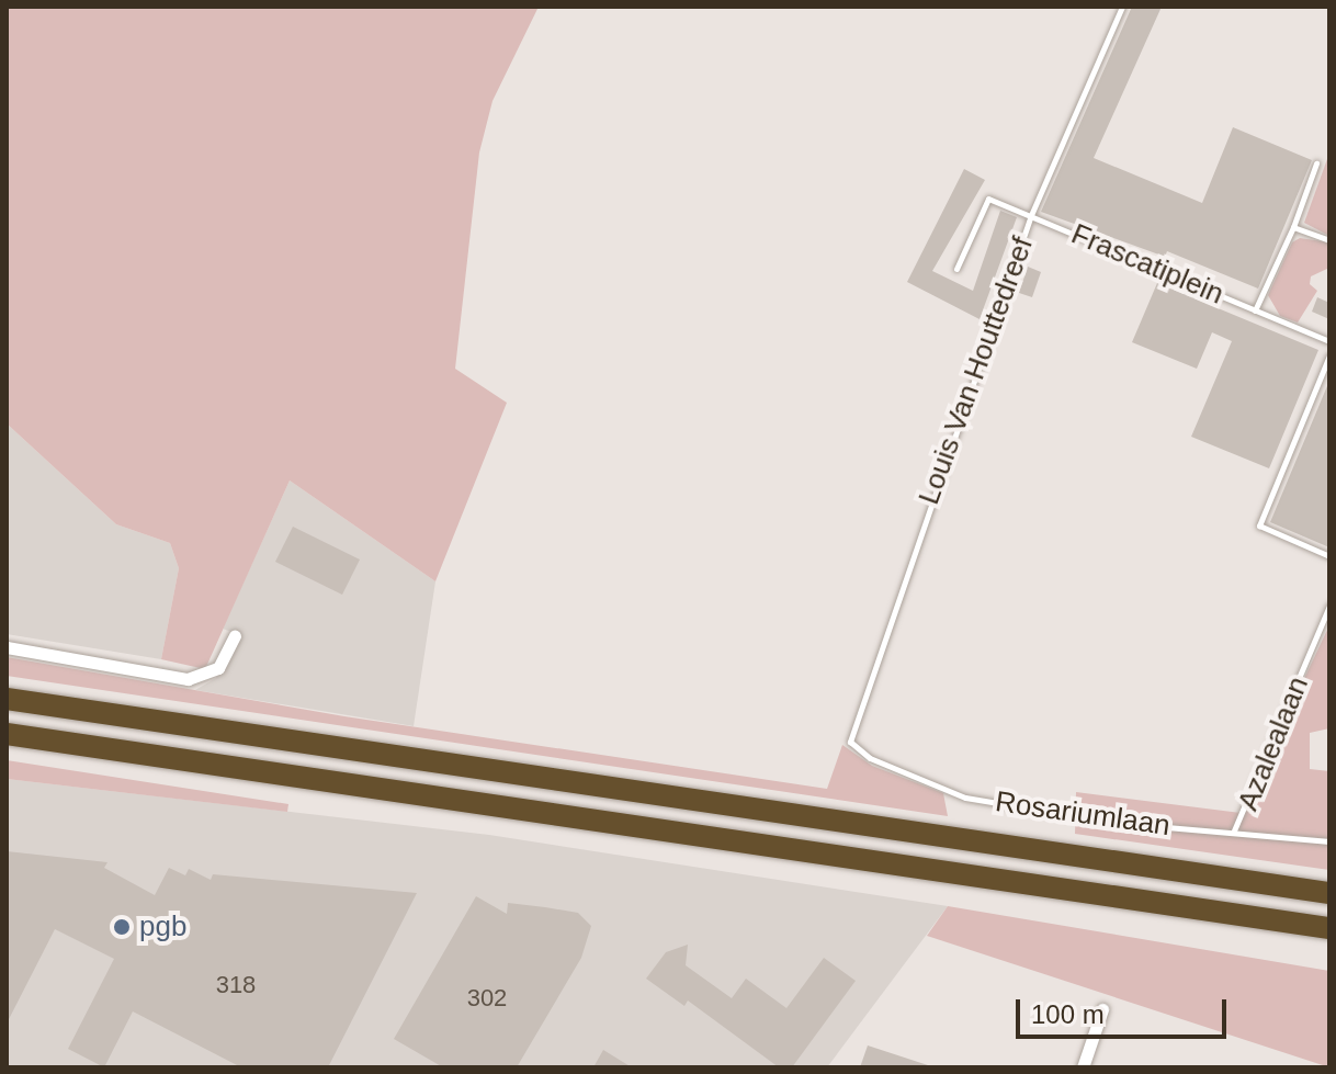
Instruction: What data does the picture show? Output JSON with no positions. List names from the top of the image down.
{
  "streets": {
    "lane": [
      "Frascatiplein",
      "Louis Van Houttedreef",
      "Azalealaan",
      "Rosariumlaan"
    ]
  },
  "crossings": [
    ["Frascatiplein", "Louis Van Houttedreef"],
    ["Louis Van Houttedreef", "Rosariumlaan"],
    ["Azalealaan", "Rosariumlaan"]
  ],
  "places": ["pgb"],
  "house_numbers": ["318", "302"],
  "scale_bar": "100 m"
}
